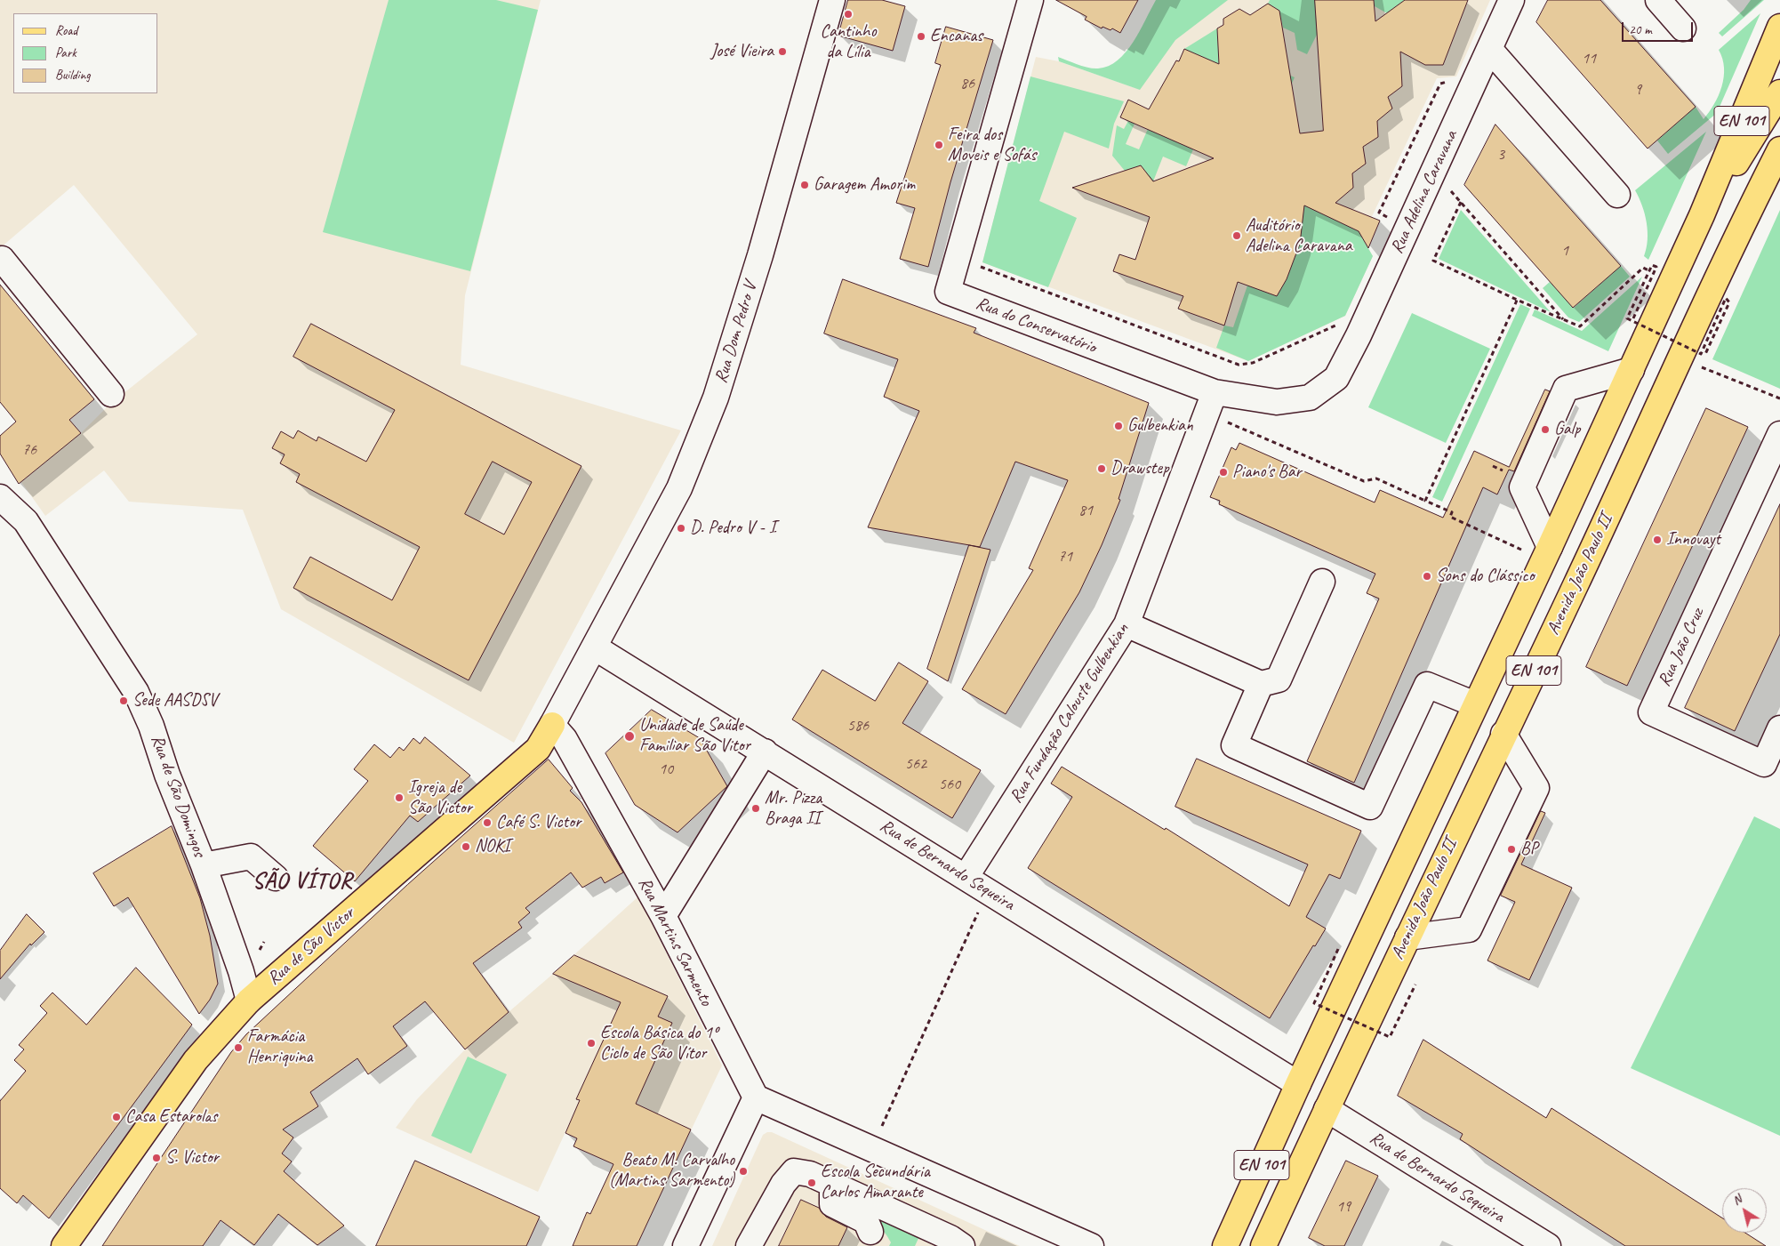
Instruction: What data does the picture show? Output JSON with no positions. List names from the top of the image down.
{
  "streets": {
    "main road": ["EN 101", "Avenida João Paulo II", "Rua de São Victor"],
    "street": [
      "Rua Adelina Caravana",
      "Rua do Conservatório",
      "Rua Dom Pedro V",
      "Rua João Cruz",
      "Rua Fundação Calouste Gulbenkian",
      "Rua de São Domingos",
      "Rua de Bernardo Sequeira",
      "Rua Martins Sarmento"
    ]
  },
  "crossings": [
    ["EN 101", "Avenida João Paulo II"],
    ["EN 101", "Rua de Bernardo Sequeira"],
    ["Rua Adelina Caravana", "Rua do Conservatório"],
    ["Rua do Conservatório", "Rua Fundação Calouste Gulbenkian"],
    ["Rua Dom Pedro V", "Rua de Bernardo Sequeira"],
    ["Rua Dom Pedro V", "Rua de São Victor"],
    ["Avenida João Paulo II", "Rua de Bernardo Sequeira"],
    ["Rua Fundação Calouste Gulbenkian", "Rua de Bernardo Sequeira"],
    ["Rua de São Domingos", "Rua de São Victor"],
    ["Rua de Bernardo Sequeira", "Rua de São Victor"],
    ["Rua Martins Sarmento", "Rua de São Victor"]
  ],
  "districts": ["SÃO VÍTOR"],
  "places": [
    "Cantinho da Lília",
    "Encanas",
    "José Vieira",
    "Feira dos Moveis e Sofás",
    "Garagem Amorim",
    "Auditório Adelina Caravana",
    "Gulbenkian",
    "Galp",
    "Drawstep",
    "Piano's Bar",
    "D. Pedro V - I",
    "Innovayt",
    "Sons do Clássico",
    "Sede AASDSV",
    "Unidade de Saúde Familiar São Vitor",
    "Igreja de São Victor",
    "Mr. Pizza Braga II",
    "Café S. Victor",
    "NOKI",
    "BP",
    "Escola Básica do 1º Ciclo de São Vítor",
    "Farmácia Henriquina",
    "Casa Estarolas",
    "S. Victor",
    "Beato M. Carvalho (Martins Sarmento)",
    "Escola Secundária Carlos Amarante"
  ],
  "house_numbers": [
    "11",
    "86",
    "9",
    "3",
    "1",
    "76",
    "81",
    "71",
    "586",
    "562",
    "10",
    "560",
    "19"
  ],
  "legend": ["Road", "Park", "Building"],
  "scale_bar": "20 m",
  "north": "top left"
}
